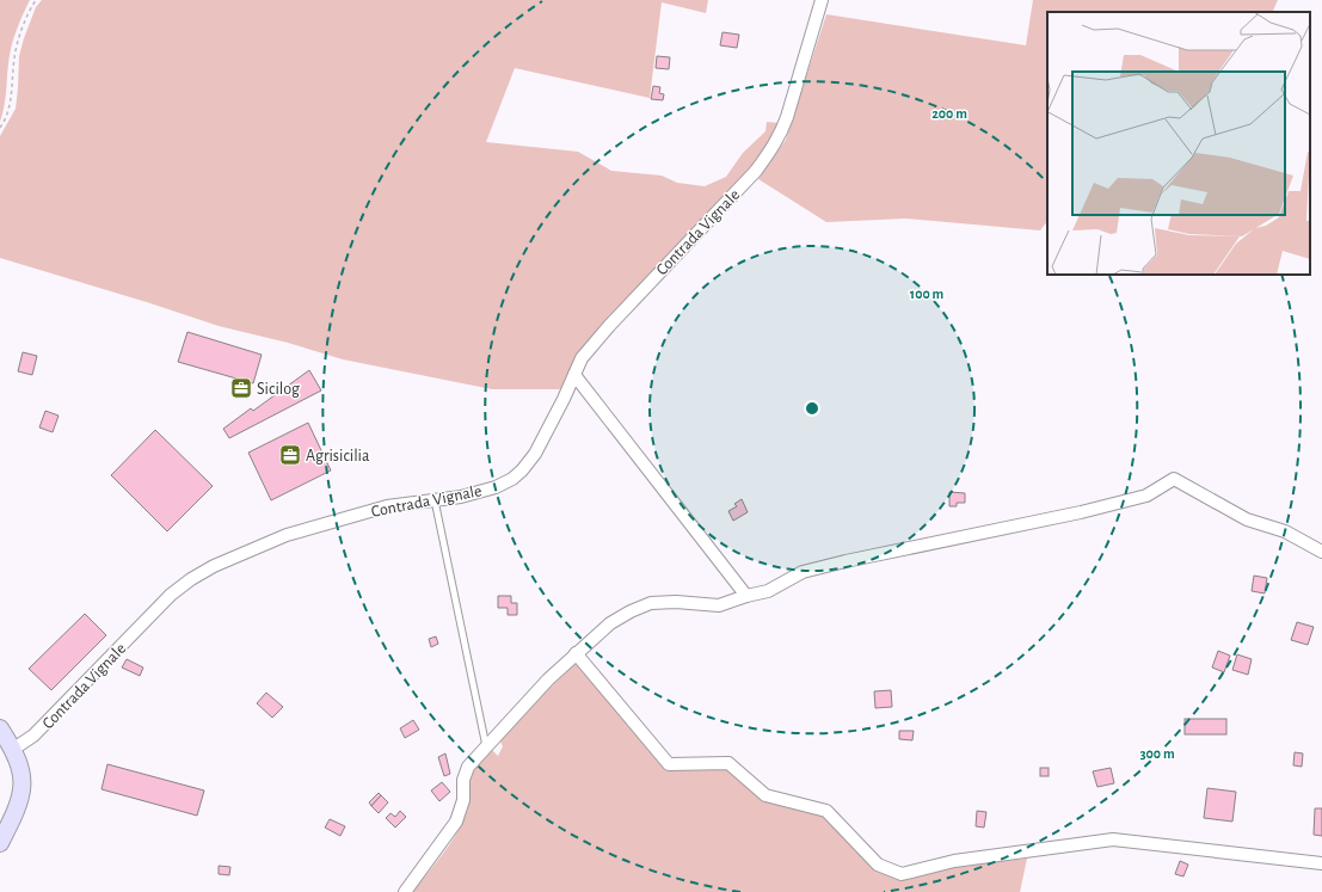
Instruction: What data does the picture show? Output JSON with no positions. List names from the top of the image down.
{
  "streets": {
    "street": ["Contrada Vignale"]
  },
  "places": {
    "office": ["Sicilog", "Agrisicilia"]
  },
  "rings": ["200 m", "100 m", "300 m"]
}
